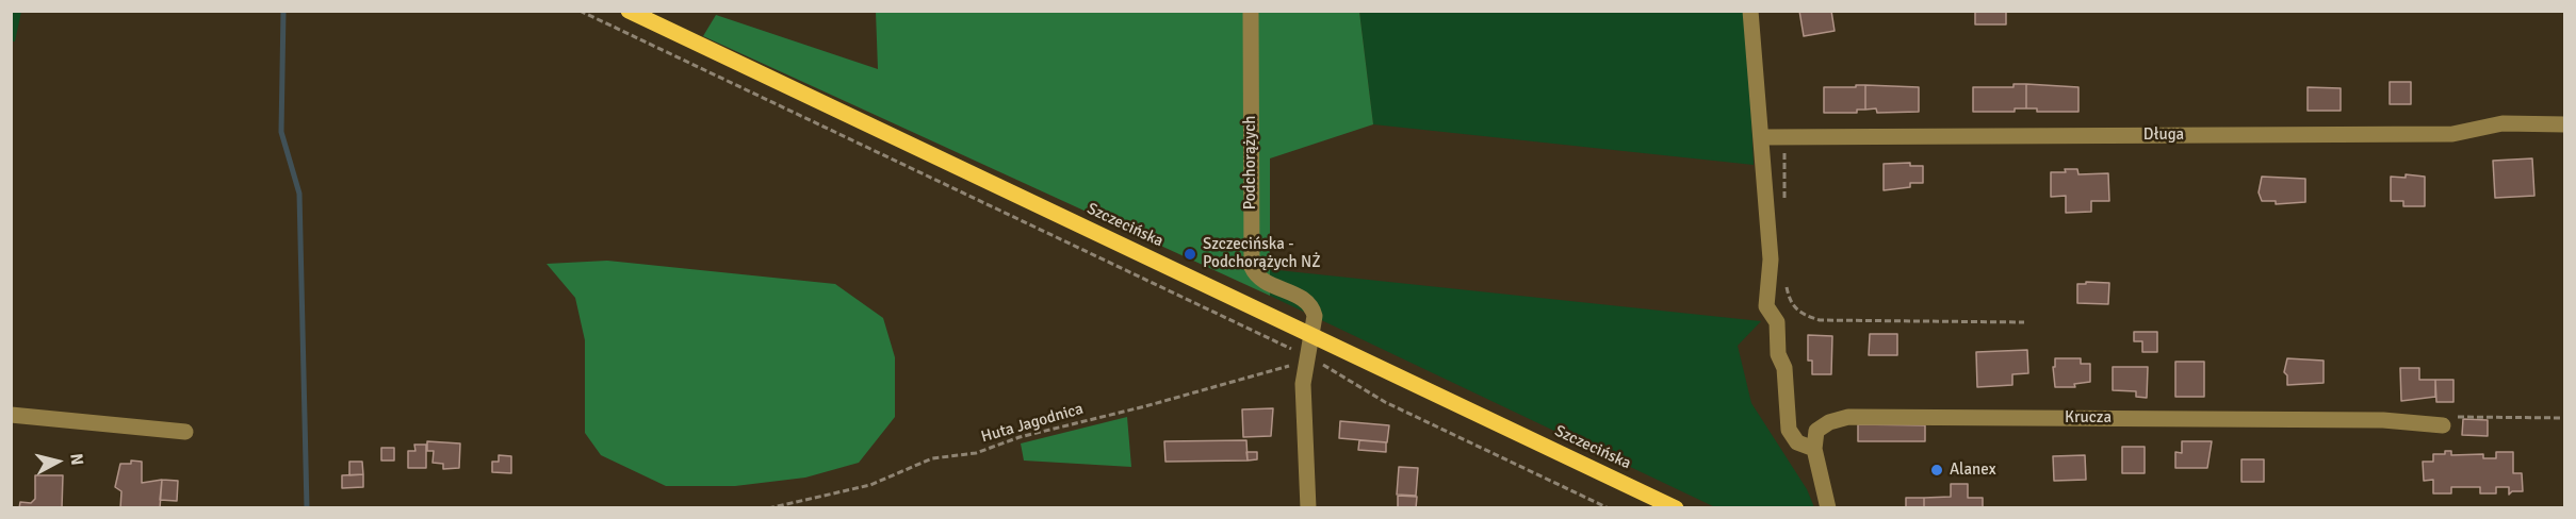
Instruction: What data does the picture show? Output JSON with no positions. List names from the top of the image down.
{
  "streets": {
    "main road": ["Szczecińska"],
    "street": ["Długa", "Podchorążych", "Krucza"],
    "path": ["Huta Jagodnica"]
  },
  "crossings": [
    ["Podchorążych", "Szczecińska"],
    ["Podchorążych", "Huta Jagodnica"]
  ],
  "places": ["Szczecińska - Podchorążych NŻ", "Alanex"],
  "north": "right"
}
